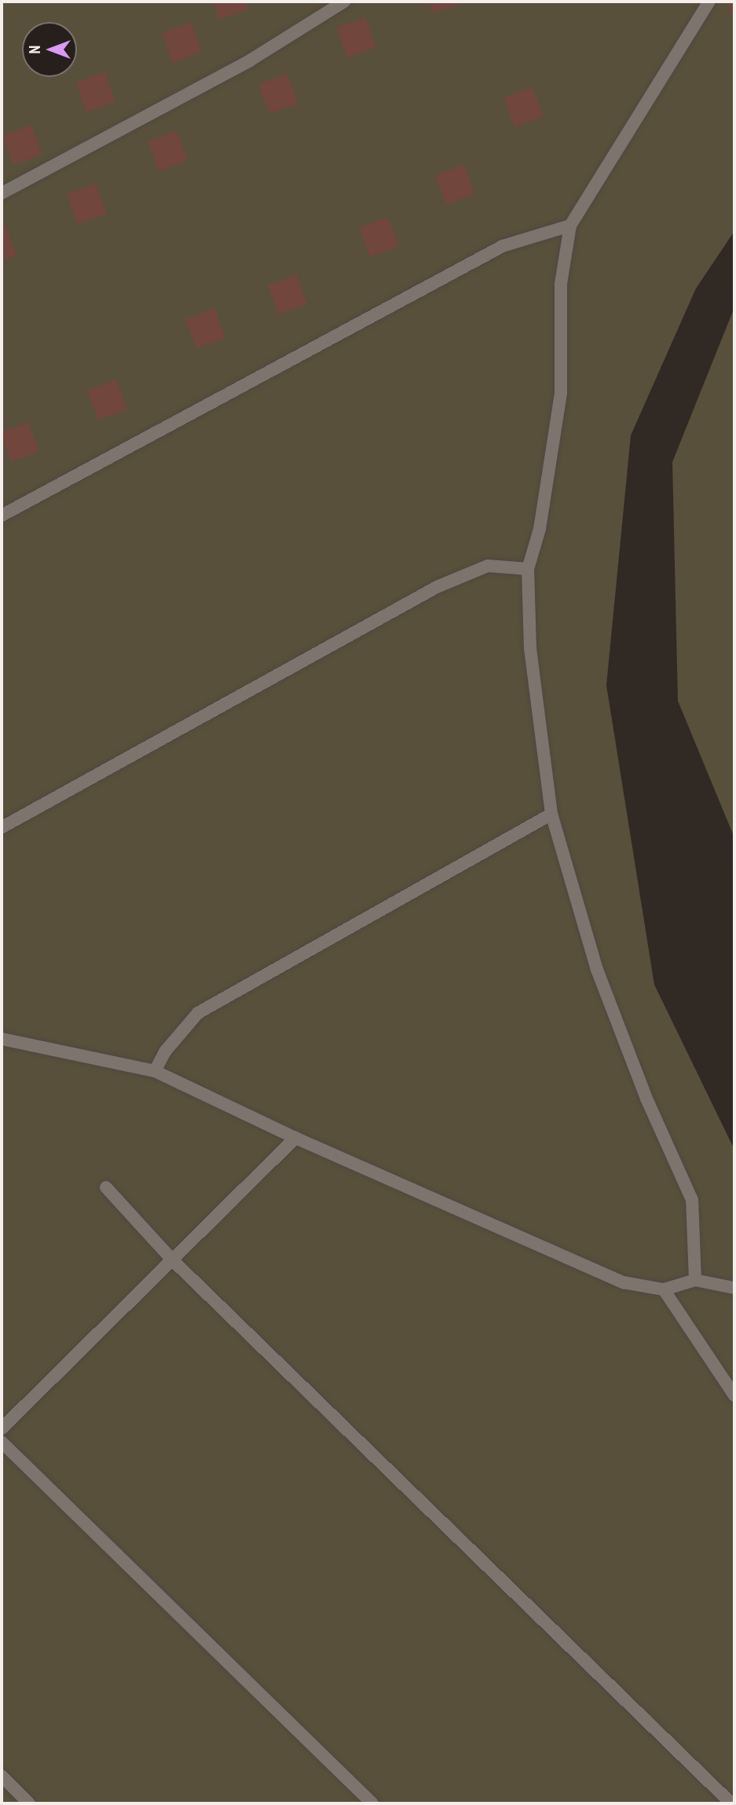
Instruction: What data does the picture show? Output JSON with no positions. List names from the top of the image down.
{
  "north": "left"
}
